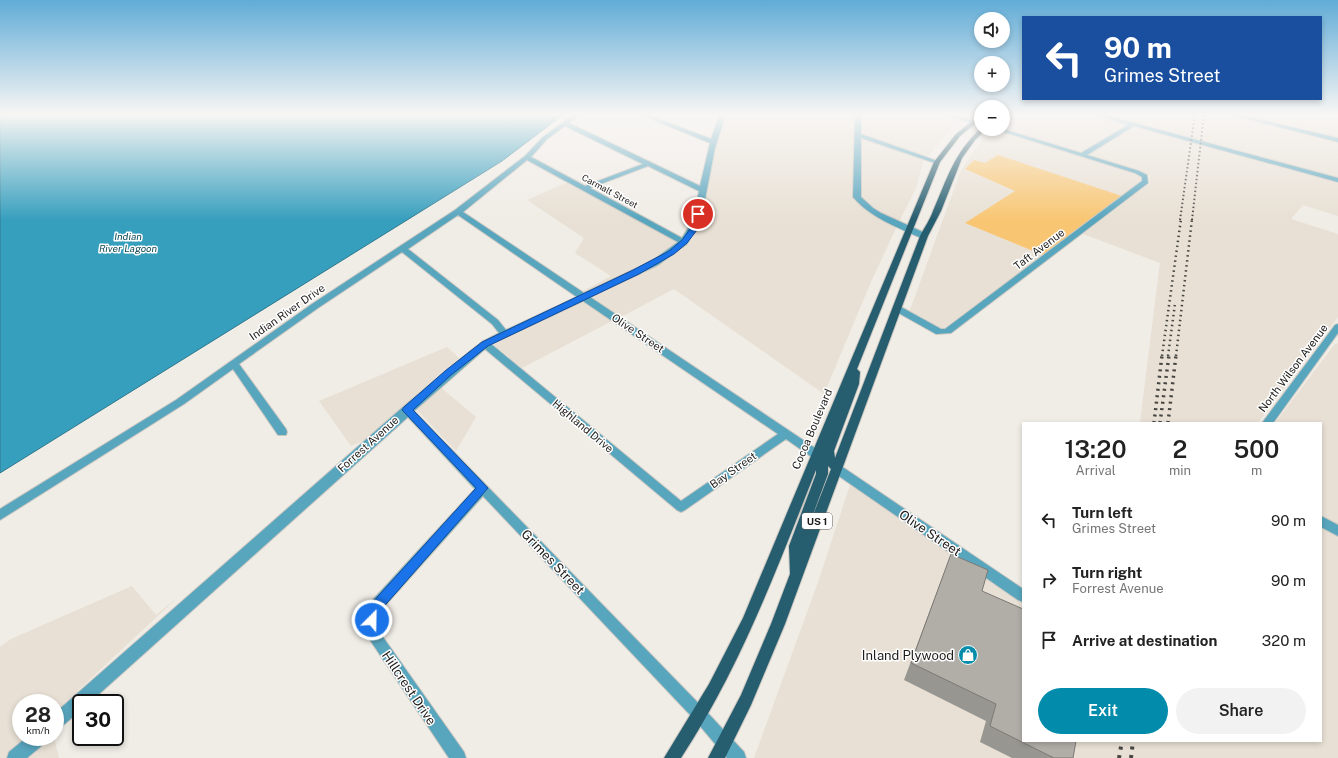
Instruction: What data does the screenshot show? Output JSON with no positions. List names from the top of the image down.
{
  "streets": {
    "main road": ["Cocoa Boulevard", "US 1"],
    "street": [
      "Carmalt Street",
      "Taft Avenue",
      "Indian River Drive",
      "Olive Street",
      "North Wilson Avenue",
      "Highland Drive",
      "Forrest Avenue",
      "Bay Street",
      "Grimes Street",
      "Hillcrest Drive"
    ]
  },
  "crossings": [
    ["Carmalt Street", "Indian River Drive"],
    ["Carmalt Street", "Forrest Avenue"],
    ["Taft Avenue", "US 1"],
    ["Indian River Drive", "Olive Street"],
    ["Olive Street", "Cocoa Boulevard"],
    ["Olive Street", "Forrest Avenue"],
    ["Olive Street", "Bay Street"],
    ["Olive Street", "US 1"],
    ["Highland Drive", "Forrest Avenue"],
    ["Highland Drive", "Bay Street"],
    ["Cocoa Boulevard", "Grimes Street"],
    ["Forrest Avenue", "Grimes Street"],
    ["US 1", "Grimes Street"],
    ["Grimes Street", "Hillcrest Drive"]
  ],
  "water": ["Indian River Lagoon"],
  "places": {
    "shop": ["Inland Plywood"]
  },
  "page": {
    "map_buttons": ["+", "−"],
    "turn": ["90 m", "Grimes Street"],
    "eta": [
      "13:20",
      "Arrival",
      "2",
      "min",
      "500",
      "m"
    ],
    "list": [
      {
        "name": "Turn left",
        "note": "Grimes Street",
        "value": "90 m"
      },
      {
        "name": "Turn right",
        "note": "Forrest Avenue",
        "value": "90 m"
      },
      {
        "name": "Arrive at destination",
        "value": "320 m"
      }
    ],
    "buttons": ["Exit", "Share"],
    "speed": "28 km/h",
    "limit": "30"
  }
}
